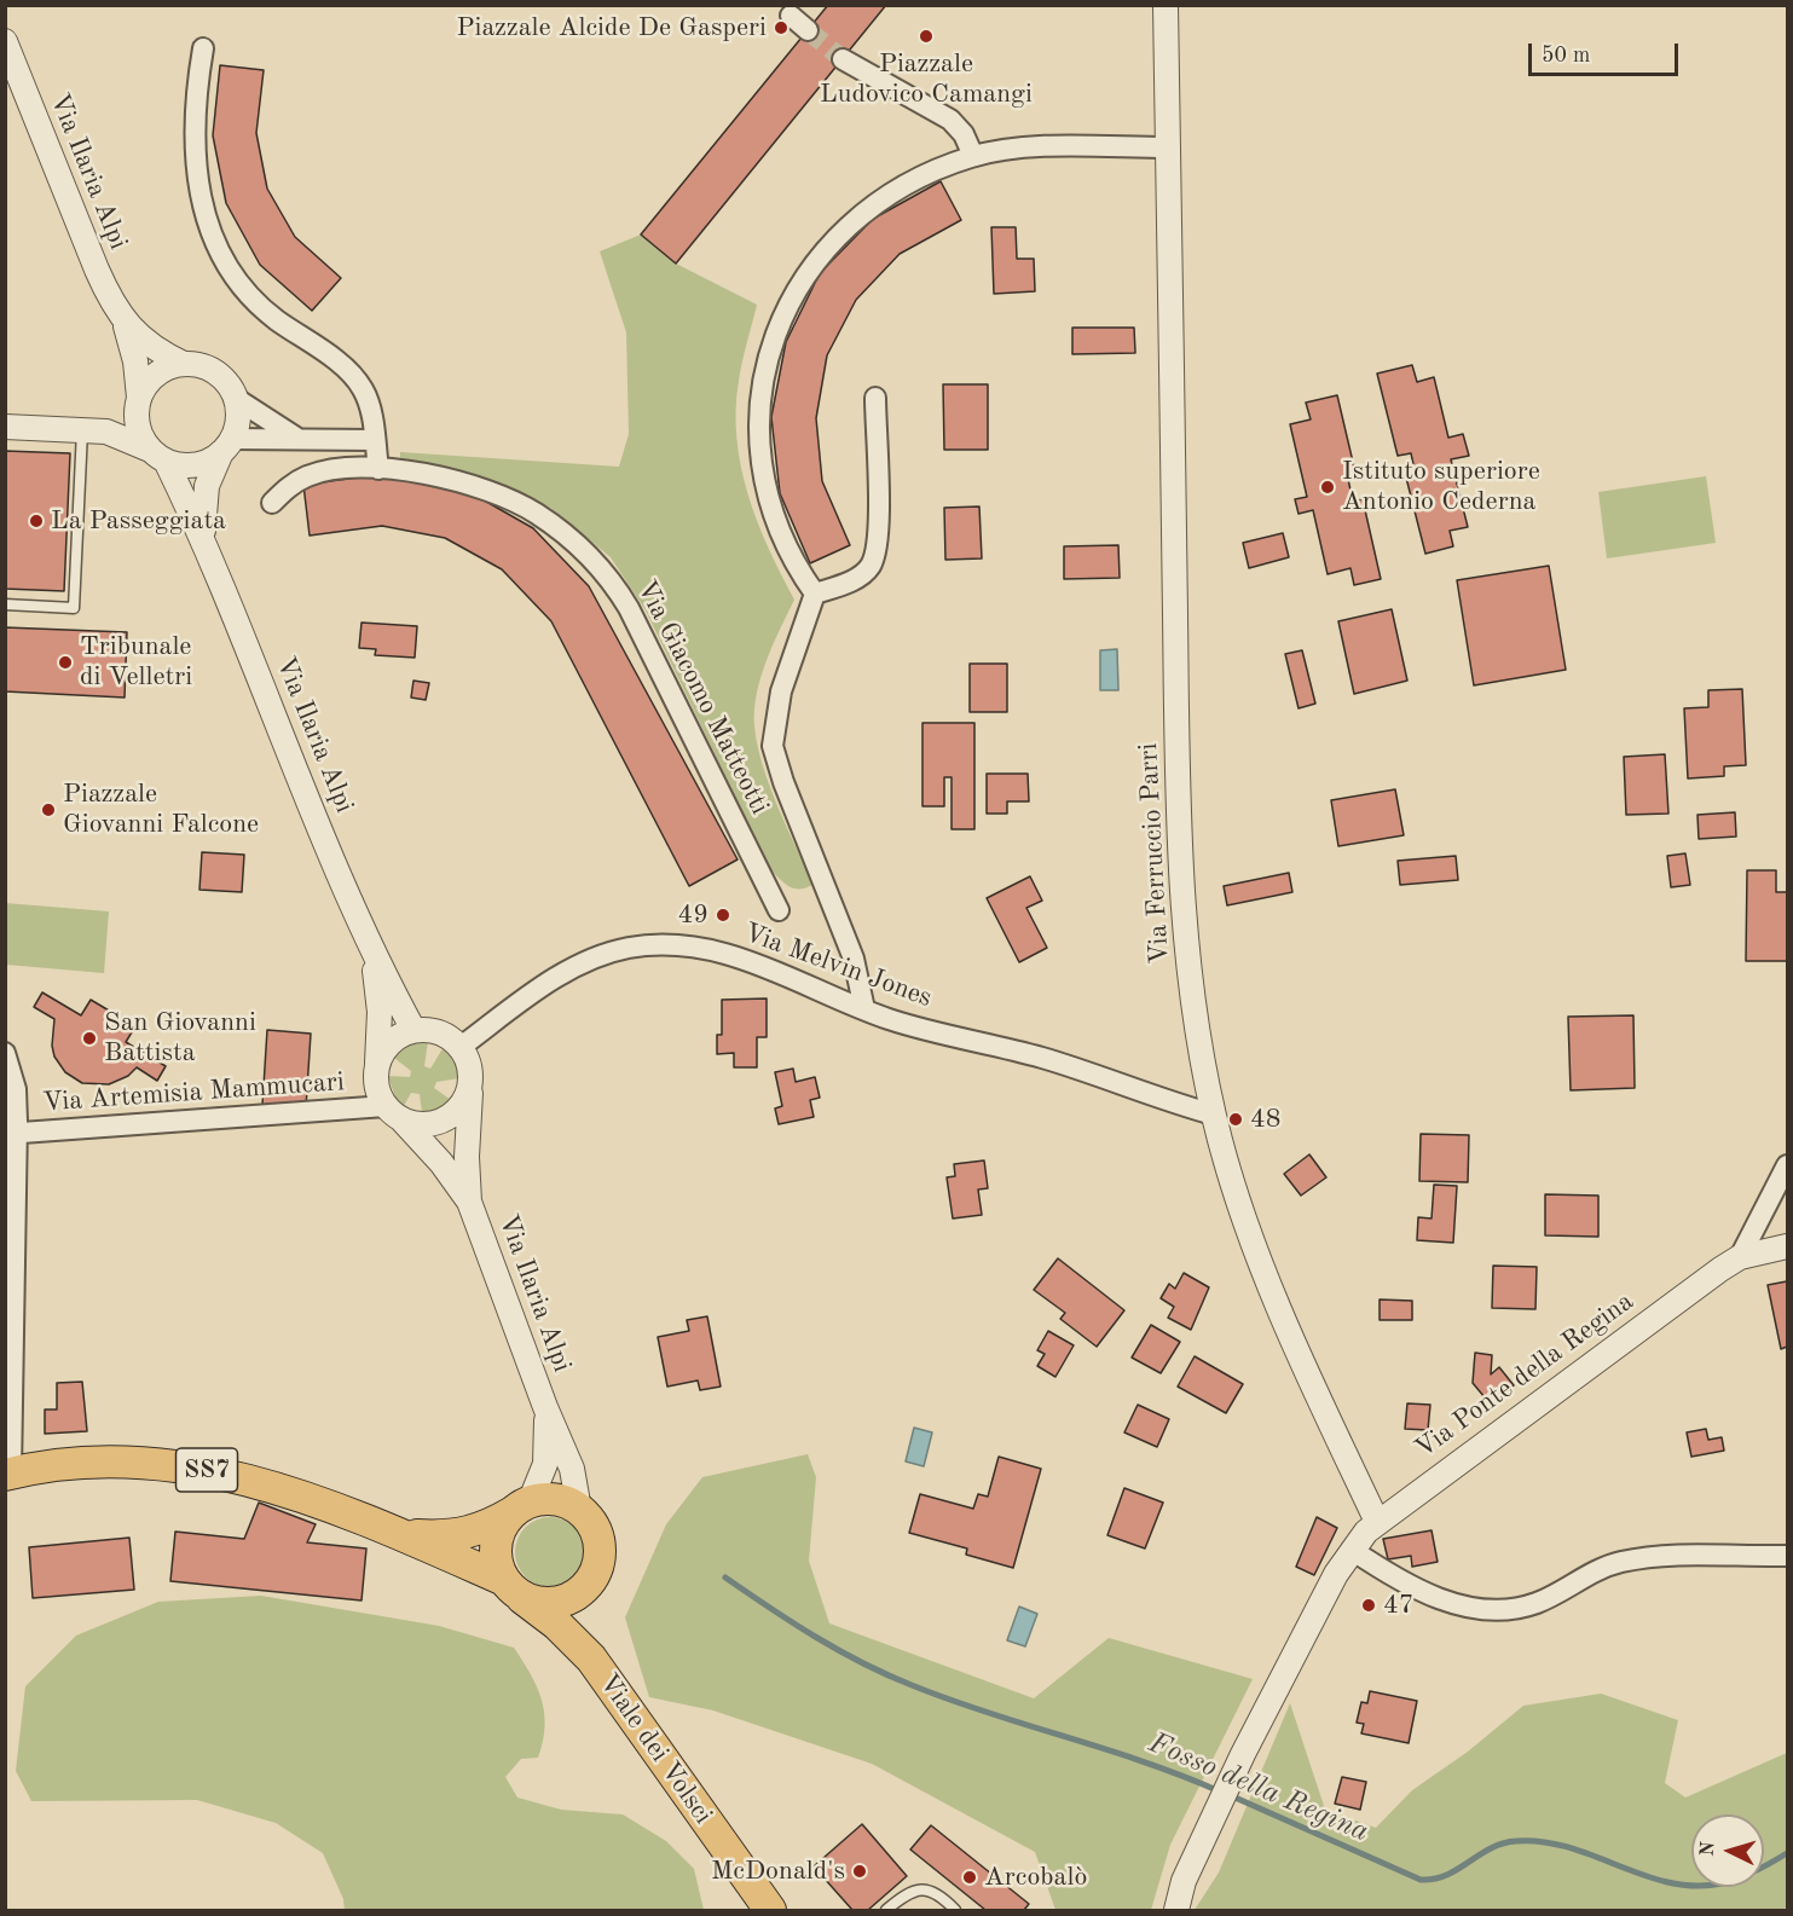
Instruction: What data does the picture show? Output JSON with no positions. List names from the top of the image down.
{
  "streets": {
    "main road": ["SS7", "Viale dei Volsci"],
    "street": [
      "Via Ilaria Alpi",
      "Via Giacomo Matteotti",
      "Via Ferruccio Parri",
      "Via Melvin Jones",
      "Via Artemisia Mammucari",
      "Via Ponte della Regina"
    ]
  },
  "crossings": [
    ["Via Ilaria Alpi", "Via Melvin Jones"],
    ["Via Ilaria Alpi", "Via Artemisia Mammucari"],
    ["Via Ilaria Alpi", "SS7"],
    ["Via Ilaria Alpi", "Viale dei Volsci"],
    ["Via Ferruccio Parri", "Via Melvin Jones"],
    ["Via Ferruccio Parri", "Via Ponte della Regina"],
    ["Via Melvin Jones", "Via Artemisia Mammucari"],
    ["SS7", "Viale dei Volsci"]
  ],
  "water": ["Fosso della Regina"],
  "places": [
    "Piazzale Alcide De Gasperi",
    "Piazzale Ludovico Camangi",
    "Istituto superiore Antonio Cederna",
    "La Passeggiata",
    "Tribunale di Velletri",
    "Piazzale Giovanni Falcone",
    "49",
    "San Giovanni Battista",
    "48",
    "47",
    "McDonald's",
    "Arcobalò"
  ],
  "scale_bar": "50 m",
  "north": "left"
}
